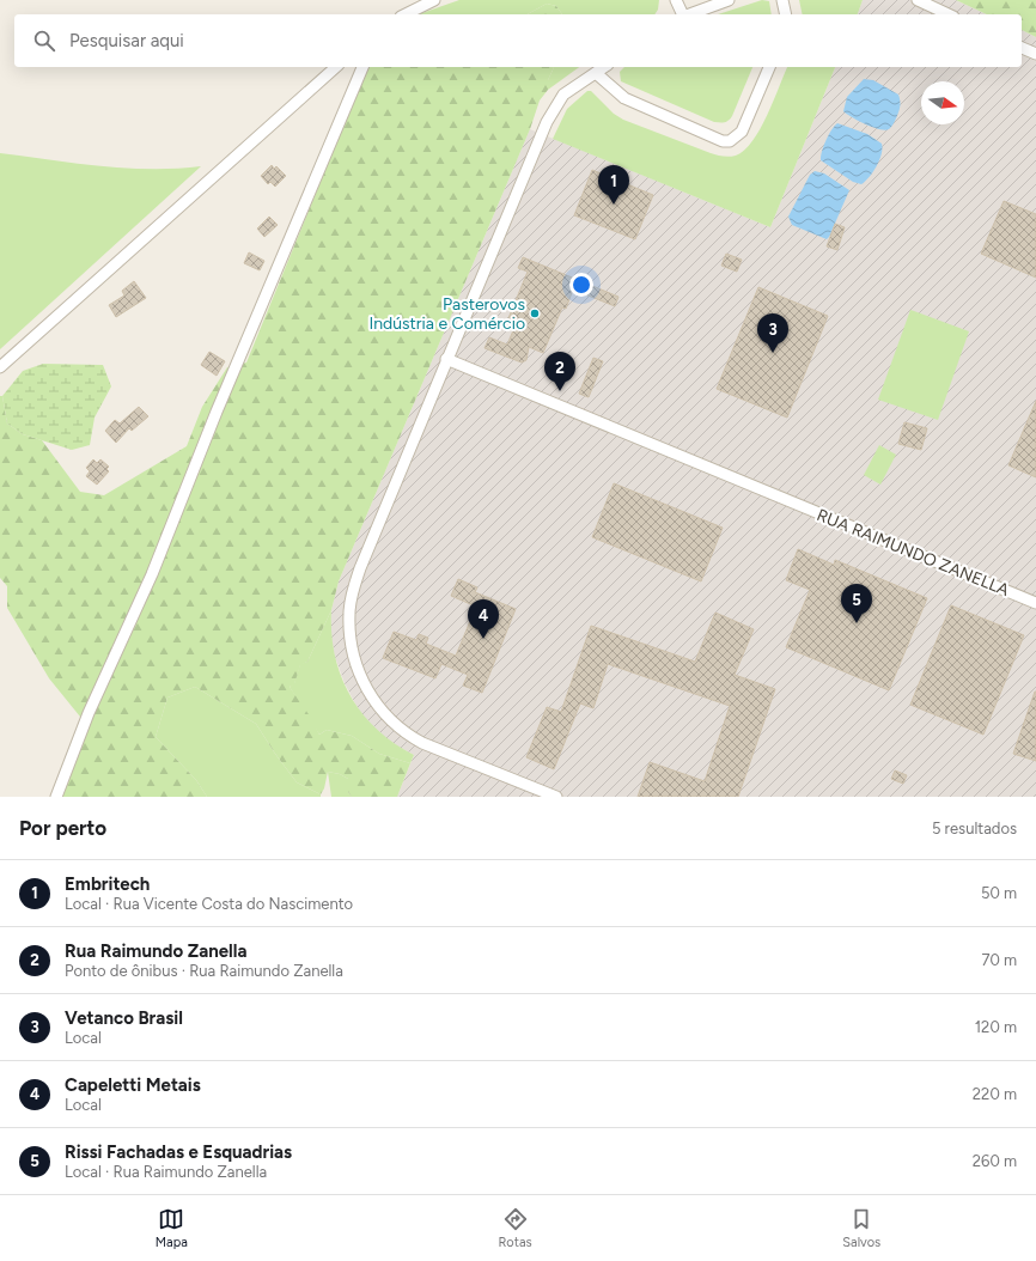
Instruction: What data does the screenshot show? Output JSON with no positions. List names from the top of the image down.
{
  "streets": {
    "street": ["RUA RAIMUNDO ZANELLA"]
  },
  "places": ["Pasterovos Indústria e Comércio"],
  "north": "right",
  "page": {
    "search": "Pesquisar aqui",
    "pins": [
      "1",
      "3",
      "2",
      "5",
      "4"
    ],
    "heading": ["Por perto", "5 resultados"],
    "list": [
      {
        "mark": "1",
        "name": "Embritech",
        "note": "Local · Rua Vicente Costa do Nascimento",
        "value": "50 m"
      },
      {
        "mark": "2",
        "name": "Rua Raimundo Zanella",
        "note": "Ponto de ônibus · Rua Raimundo Zanella",
        "value": "70 m"
      },
      {
        "mark": "3",
        "name": "Vetanco Brasil",
        "note": "Local",
        "value": "120 m"
      },
      {
        "mark": "4",
        "name": "Capeletti Metais",
        "note": "Local",
        "value": "220 m"
      },
      {
        "mark": "5",
        "name": "Rissi Fachadas e Esquadrias",
        "note": "Local · Rua Raimundo Zanella",
        "value": "260 m"
      }
    ],
    "nav": ["Mapa", "Rotas", "Salvos"]
  }
}
